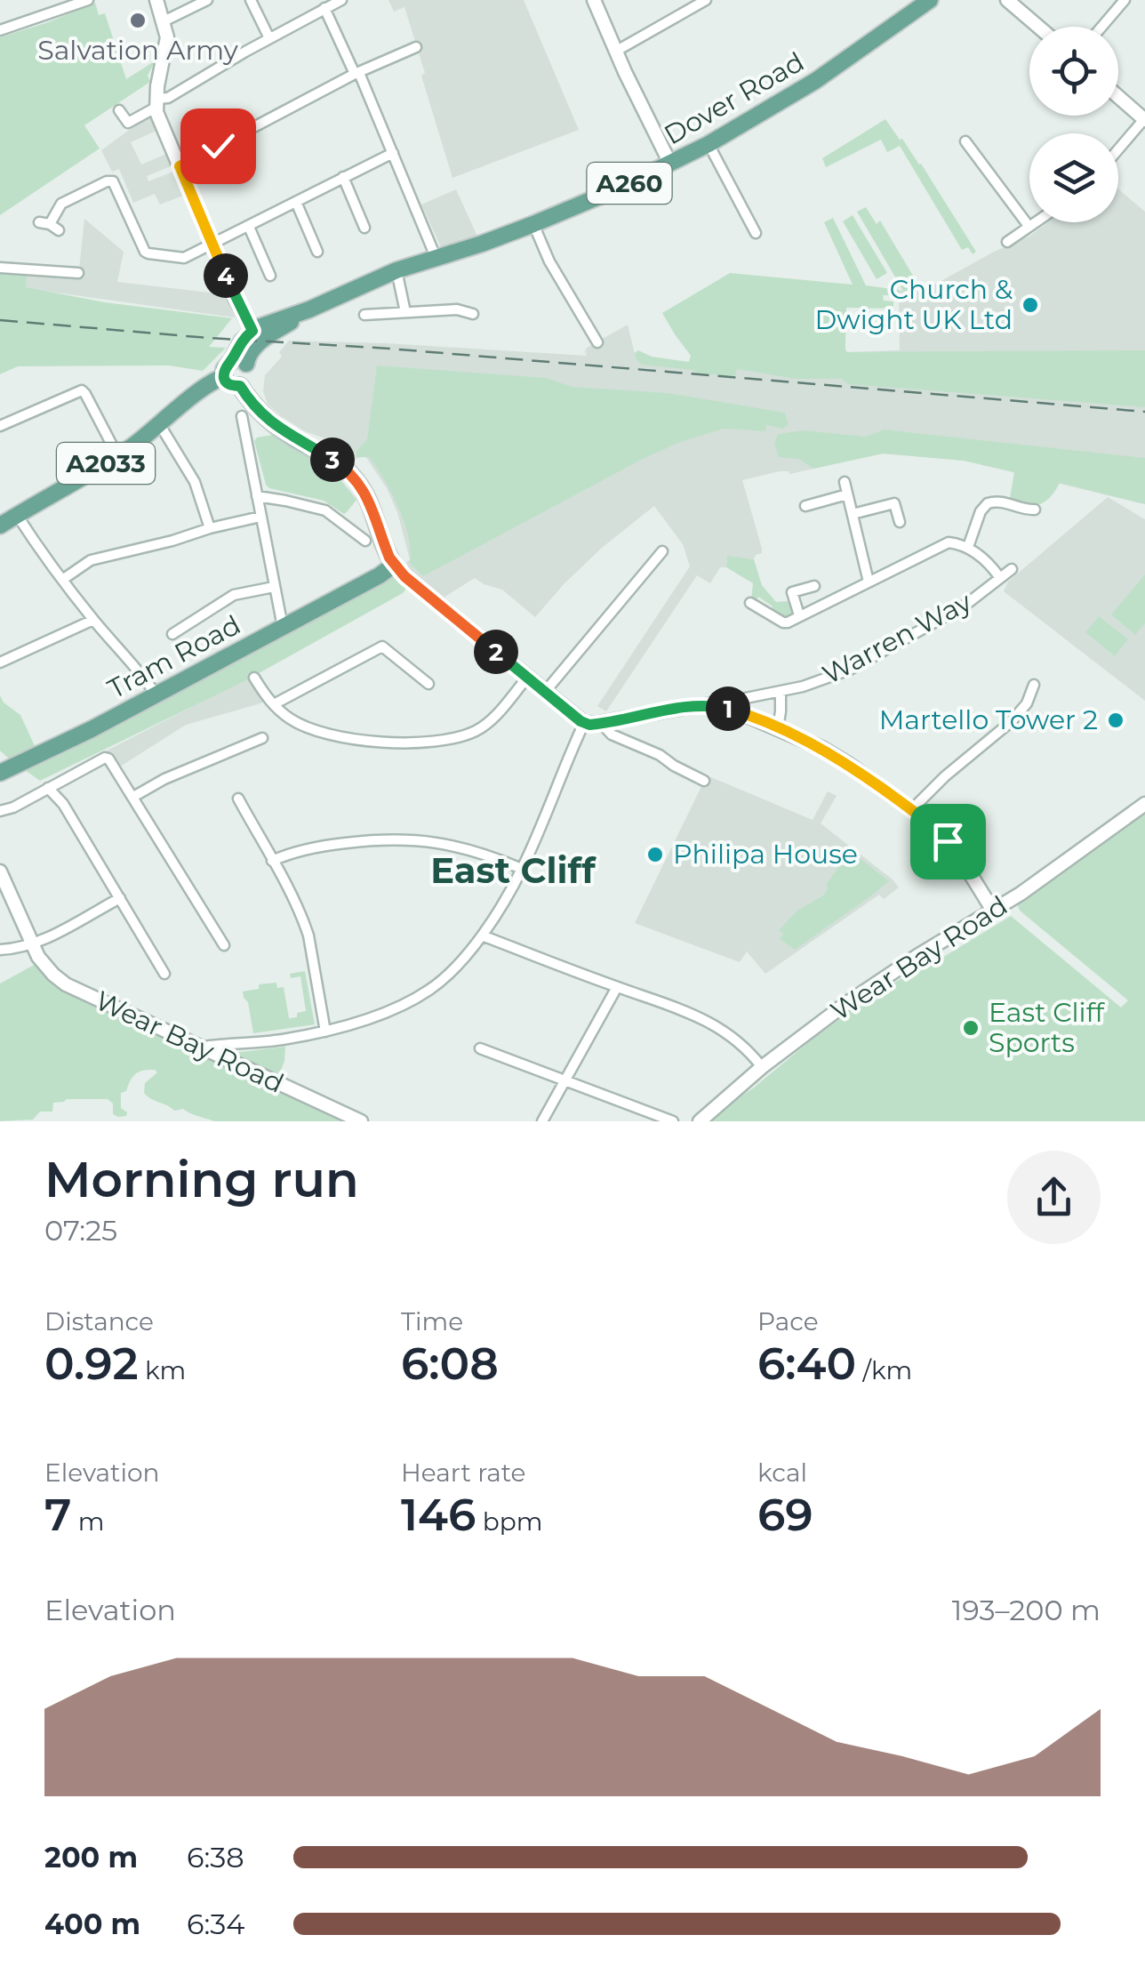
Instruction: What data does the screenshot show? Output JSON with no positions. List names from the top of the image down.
{
  "streets": {
    "main road": [
      "Dover Road",
      "A260",
      "A2033",
      "Tram Road"
    ],
    "street": ["Warren Way", "Wear Bay Road"]
  },
  "crossings": [
    ["Dover Road", "A2033"]
  ],
  "districts": ["East Cliff"],
  "places": [
    "Salvation Army",
    "Church & Dwight UK Ltd",
    "Martello Tower 2",
    "Philipa House",
    "East Cliff Sports"
  ],
  "page": {
    "pins": [
      "4",
      "3",
      "2",
      "1"
    ],
    "heading": ["Morning run", "07:25"],
    "stats": [
      ["Distance", "0.92 km"],
      ["Time", "6:08"],
      ["Pace", "6:40 /km"],
      ["Elevation", "7 m"],
      ["Heart rate", "146 bpm"],
      ["kcal", "69"]
    ],
    "chart": ["Elevation", "193–200 m"],
    "list": [
      {
        "name": "200 m",
        "note": "6:38"
      },
      {
        "name": "400 m",
        "note": "6:34"
      }
    ]
  }
}
